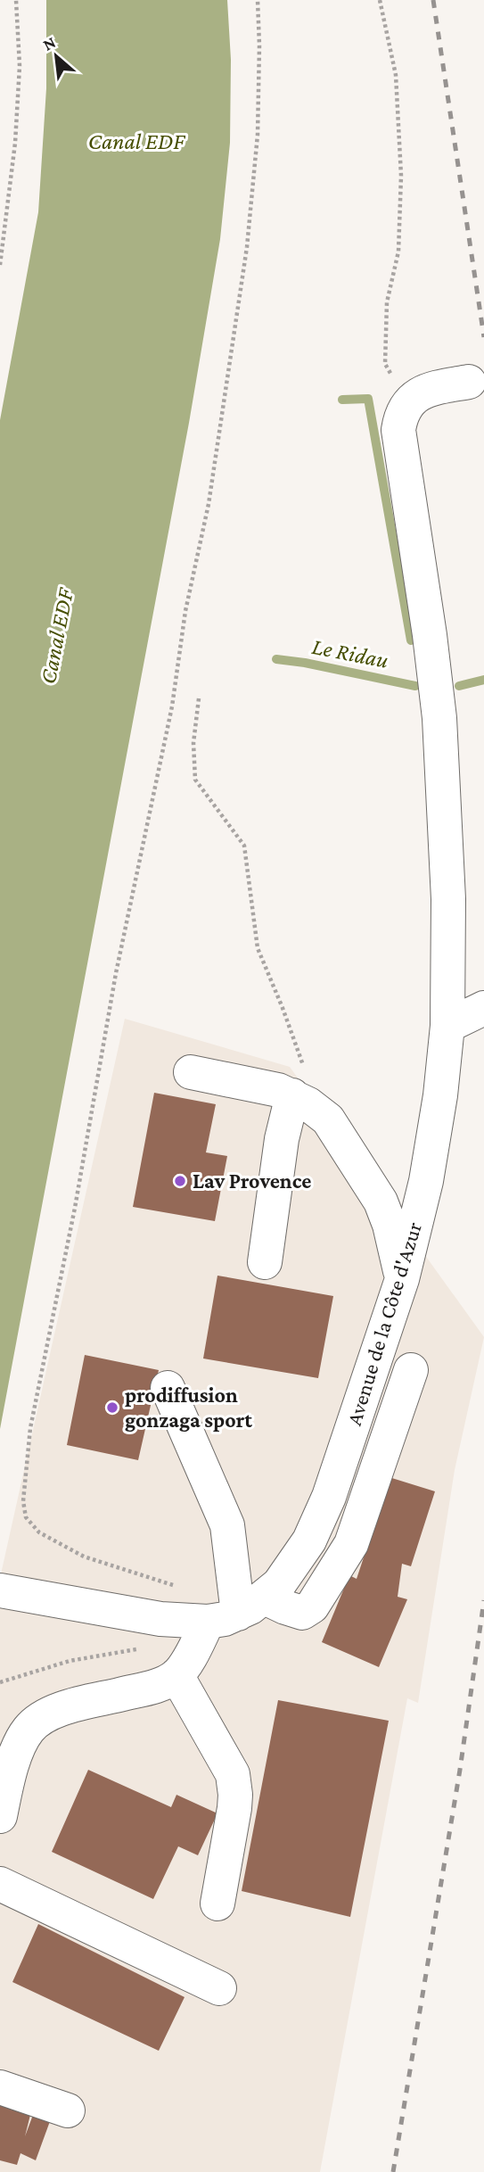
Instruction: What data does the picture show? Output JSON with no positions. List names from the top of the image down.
{
  "streets": {
    "street": ["Avenue de la Côte d'Azur"]
  },
  "water": ["Canal EDF", "Le Ridau"],
  "places": ["Lav Provence", "prodiffusion gonzaga sport"],
  "north": "top left"
}
